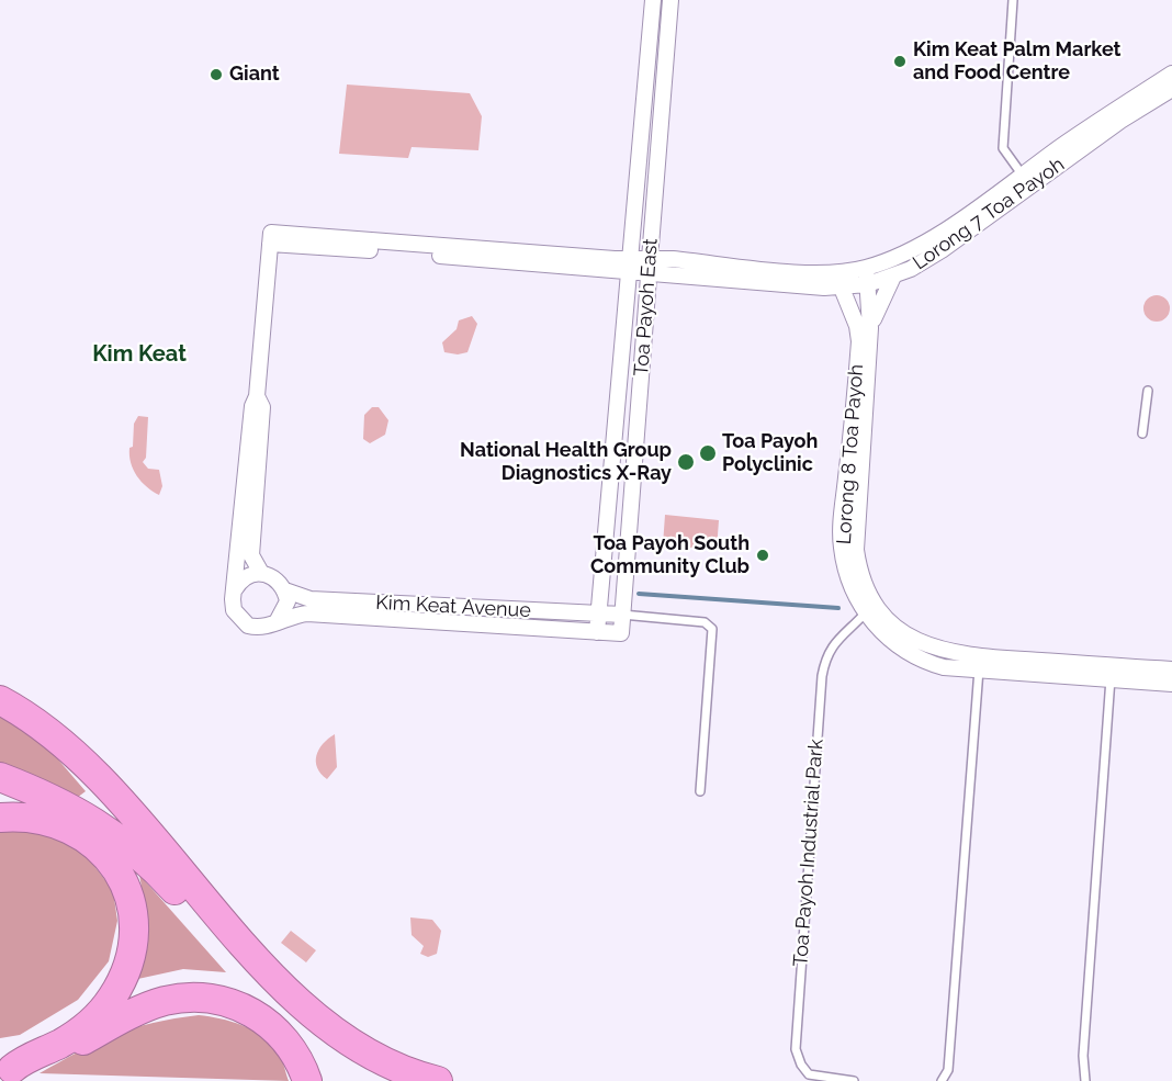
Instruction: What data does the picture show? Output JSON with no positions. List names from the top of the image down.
{
  "streets": {
    "street": [
      "Lorong 7 Toa Payoh",
      "Toa Payoh East",
      "Lorong 8 Toa Payoh",
      "Kim Keat Avenue"
    ],
    "lane": ["Toa Payoh Industrial Park"]
  },
  "crossings": [
    ["Lorong 7 Toa Payoh", "Toa Payoh East"],
    ["Lorong 7 Toa Payoh", "Lorong 8 Toa Payoh"],
    ["Toa Payoh East", "Kim Keat Avenue"],
    ["Lorong 8 Toa Payoh", "Toa Payoh Industrial Park"]
  ],
  "districts": ["Kim Keat"],
  "places": [
    "Kim Keat Palm Market and Food Centre",
    "Giant",
    "Toa Payoh Polyclinic",
    "National Health Group Diagnostics X-Ray",
    "Toa Payoh South Community Club"
  ]
}
